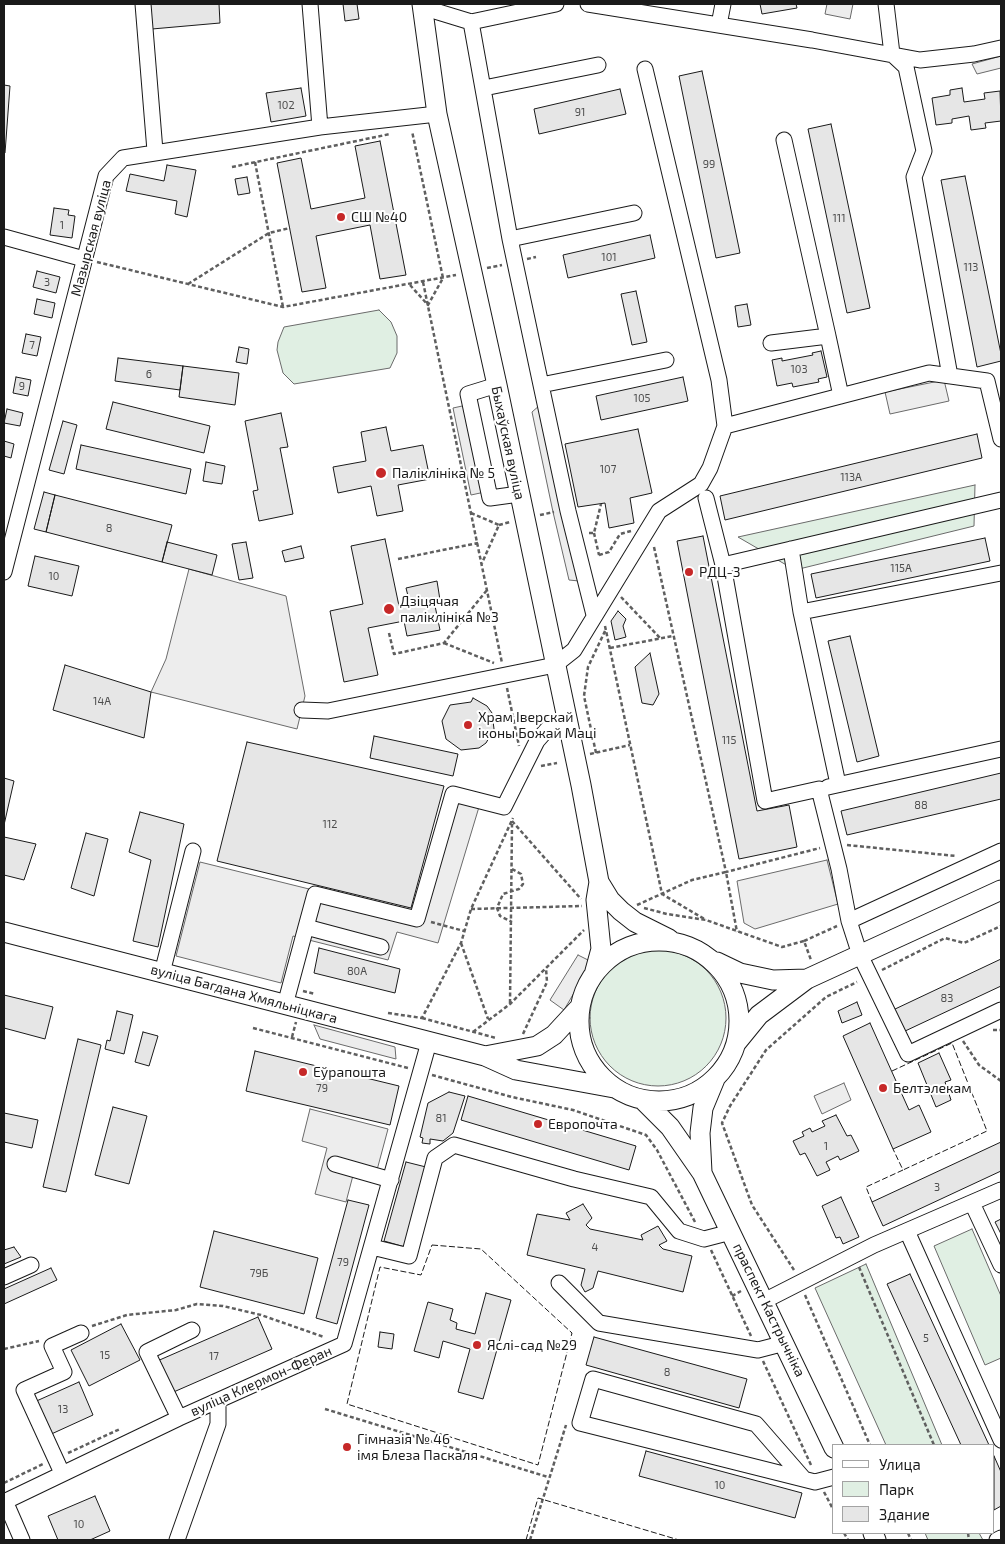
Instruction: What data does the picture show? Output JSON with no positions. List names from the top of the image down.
{
  "streets": {
    "main road": ["Быхаўская вуліца", "вуліца Багдана Хмяльніцкага", "праспект Кастрычніка"],
    "street": ["Мазырская вуліца", "вуліца Клермон-Феран"]
  },
  "crossings": [
    ["Мазырская вуліца", "Быхаўская вуліца"],
    ["Быхаўская вуліца", "вуліца Багдана Хмяльніцкага"],
    ["Быхаўская вуліца", "праспект Кастрычніка"],
    ["вуліца Багдана Хмяльніцкага", "праспект Кастрычніка"],
    ["вуліца Багдана Хмяльніцкага", "вуліца Клермон-Феран"]
  ],
  "places": [
    "СШ №40",
    "Паліклініка № 5",
    "РДЦ-3",
    "Дзіцячая паліклініка №3",
    "Храм Іверскай іконы Божай Маці",
    "Еўрапошта",
    "Белтэлекам",
    "Европочта",
    "Яслі-сад №29",
    "Гімназія № 46 імя Блеза Паскаля"
  ],
  "house_numbers": [
    "102",
    "91",
    "99",
    "111",
    "1",
    "101",
    "113",
    "3",
    "7",
    "103",
    "6",
    "9",
    "105",
    "107",
    "113А",
    "8",
    "115А",
    "10",
    "14А",
    "115",
    "88",
    "112",
    "80А",
    "83",
    "79",
    "81",
    "1",
    "3",
    "4",
    "79",
    "79Б",
    "5",
    "15",
    "17",
    "8",
    "13",
    "10",
    "10"
  ],
  "legend": ["Улица", "Парк", "Здание"]
}
